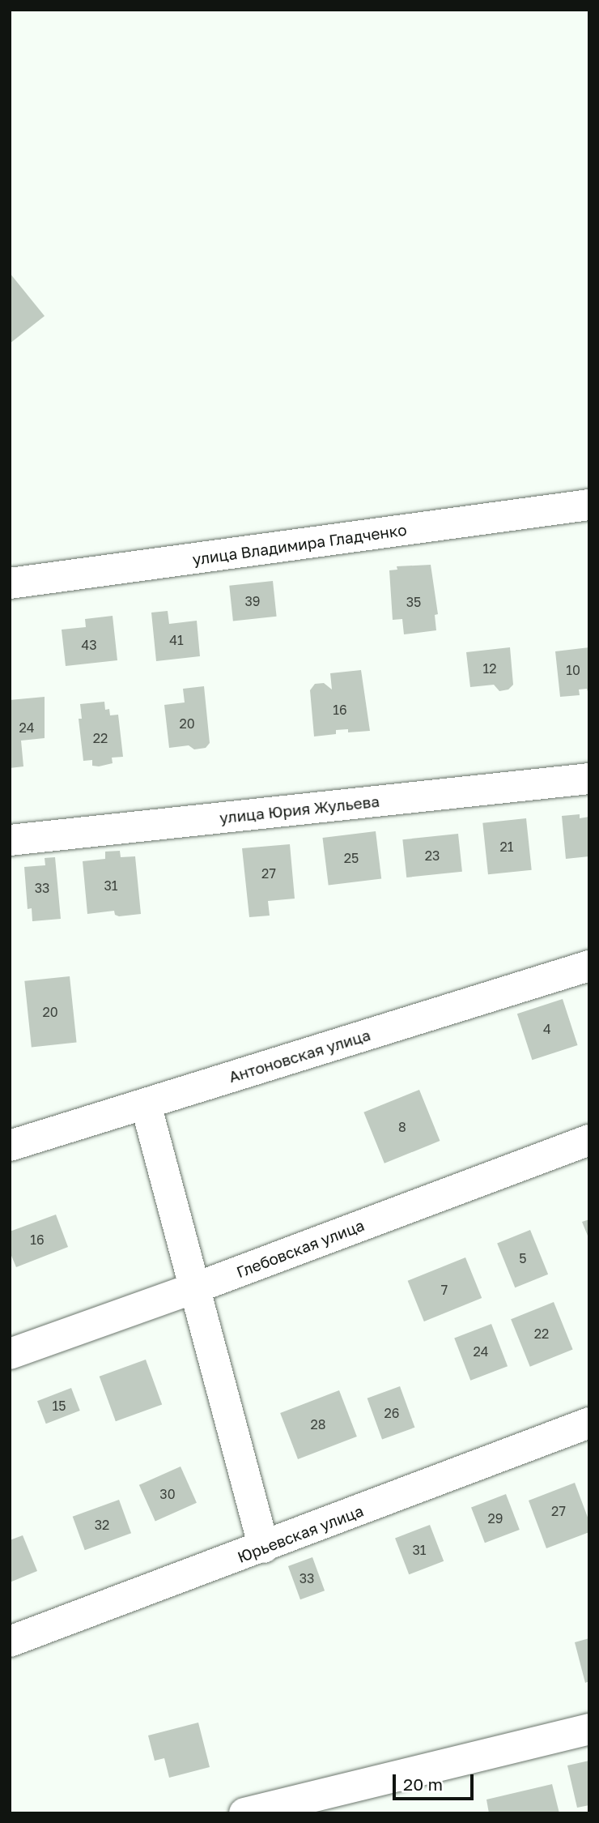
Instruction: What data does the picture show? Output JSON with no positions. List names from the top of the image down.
{
  "streets": {
    "street": [
      "улица Владимира Гладченко",
      "улица Юрия Жульева",
      "Антоновская улица",
      "Глебовская улица",
      "Юрьевская улица"
    ]
  },
  "house_numbers": [
    "39",
    "35",
    "41",
    "43",
    "12",
    "10",
    "16",
    "20",
    "24",
    "22",
    "21",
    "23",
    "25",
    "27",
    "31",
    "33",
    "20",
    "4",
    "8",
    "16",
    "5",
    "7",
    "22",
    "24",
    "15",
    "26",
    "28",
    "30",
    "27",
    "29",
    "32",
    "31",
    "33"
  ],
  "scale_bar": "20 m"
}
